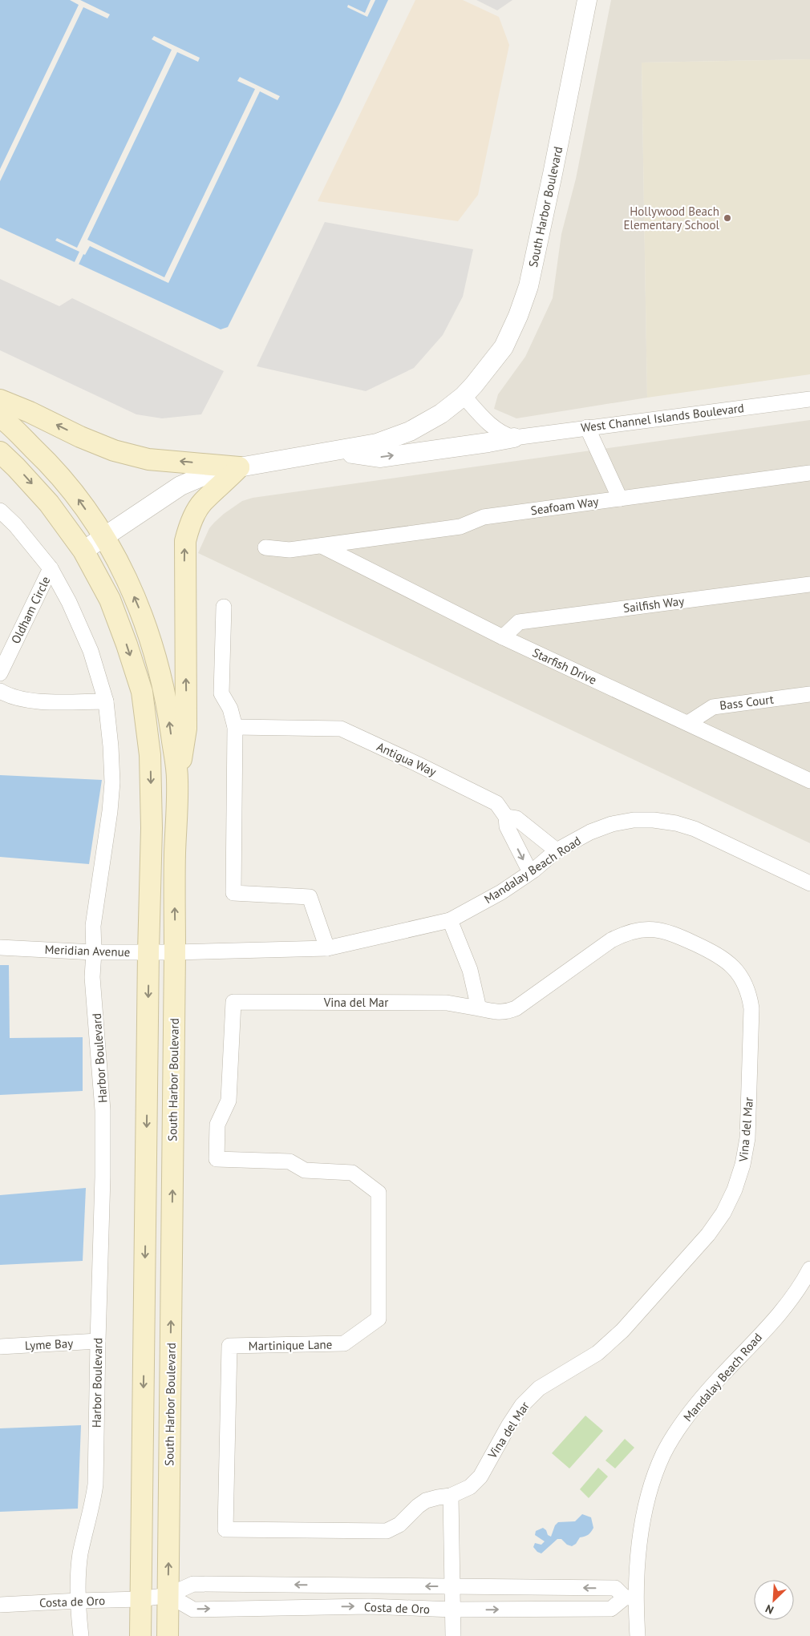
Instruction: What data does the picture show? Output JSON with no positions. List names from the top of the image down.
{
  "streets": {
    "main road": ["South Harbor Boulevard"],
    "street": [
      "West Channel Islands Boulevard",
      "Seafoam Way",
      "Sailfish Way",
      "Oldham Circle",
      "Starfish Drive",
      "Bass Court",
      "Antigua Way",
      "Mandalay Beach Road",
      "Meridian Avenue",
      "Vina del Mar",
      "Harbor Boulevard",
      "Lyme Bay",
      "Martinique Lane",
      "Costa de Oro"
    ]
  },
  "crossings": [
    ["South Harbor Boulevard", "West Channel Islands Boulevard"],
    ["South Harbor Boulevard", "Mandalay Beach Road"],
    ["South Harbor Boulevard", "Meridian Avenue"],
    ["South Harbor Boulevard", "Costa de Oro"],
    ["Seafoam Way", "Starfish Drive"],
    ["Sailfish Way", "Starfish Drive"],
    ["Oldham Circle", "Harbor Boulevard"],
    ["Starfish Drive", "Bass Court"],
    ["Antigua Way", "Mandalay Beach Road"],
    ["Mandalay Beach Road", "Meridian Avenue"],
    ["Mandalay Beach Road", "Costa de Oro"],
    ["Meridian Avenue", "Harbor Boulevard"],
    ["Vina del Mar", "Martinique Lane"],
    ["Harbor Boulevard", "Lyme Bay"],
    ["Harbor Boulevard", "Costa de Oro"]
  ],
  "one_way": ["South Harbor Boulevard"],
  "places": ["Hollywood Beach Elementary School"],
  "north": "bottom left"
}
